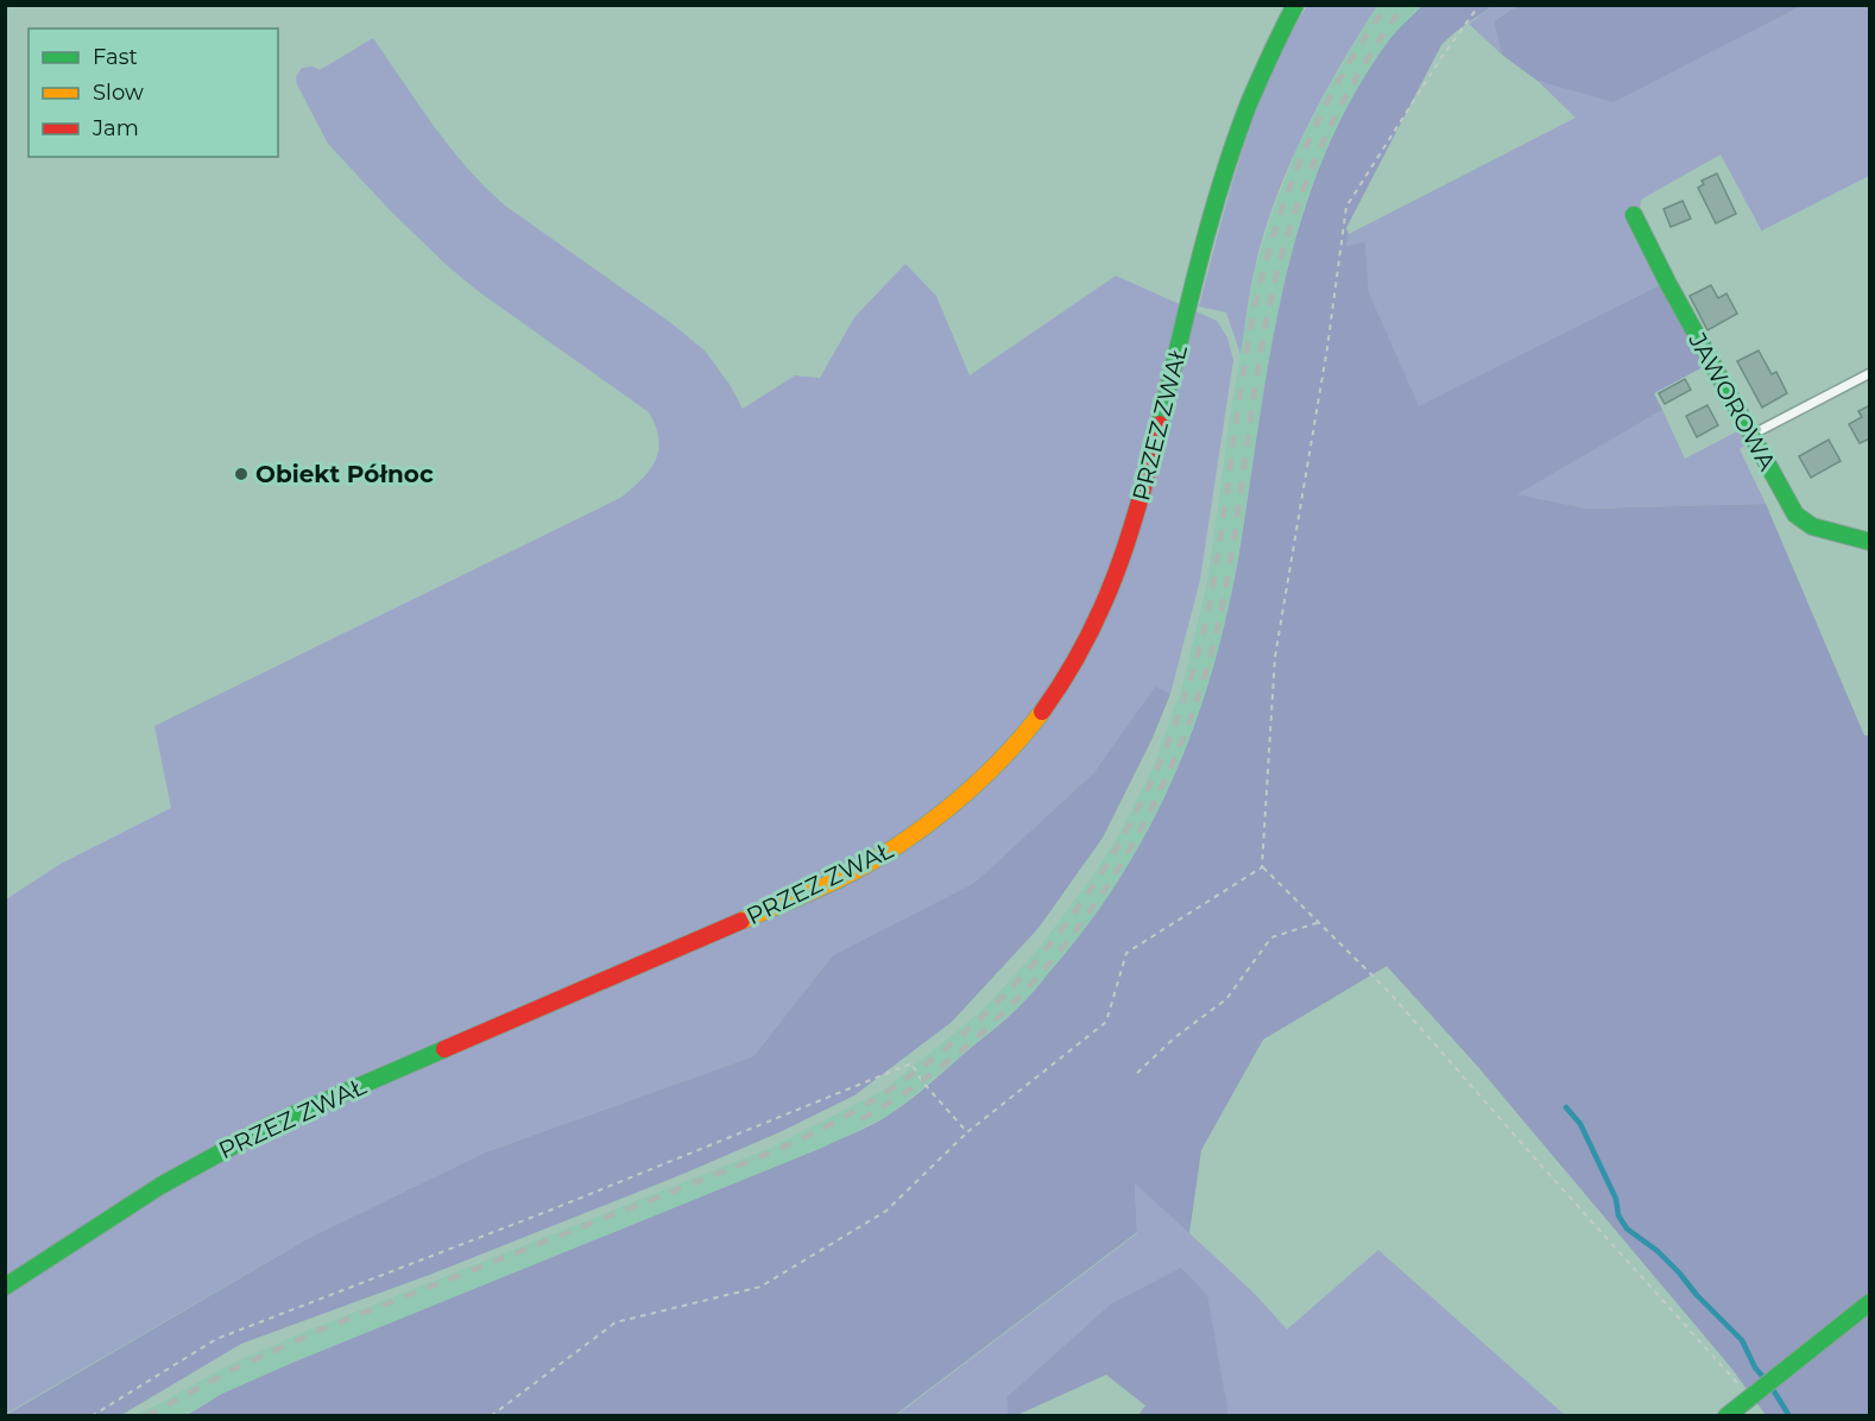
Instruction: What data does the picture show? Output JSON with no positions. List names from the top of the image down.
{
  "streets": {
    "street": ["JAWOROWA", "PRZEZ ZWAŁ"]
  },
  "places": ["Obiekt Północ"],
  "legend": ["Fast", "Slow", "Jam"]
}
